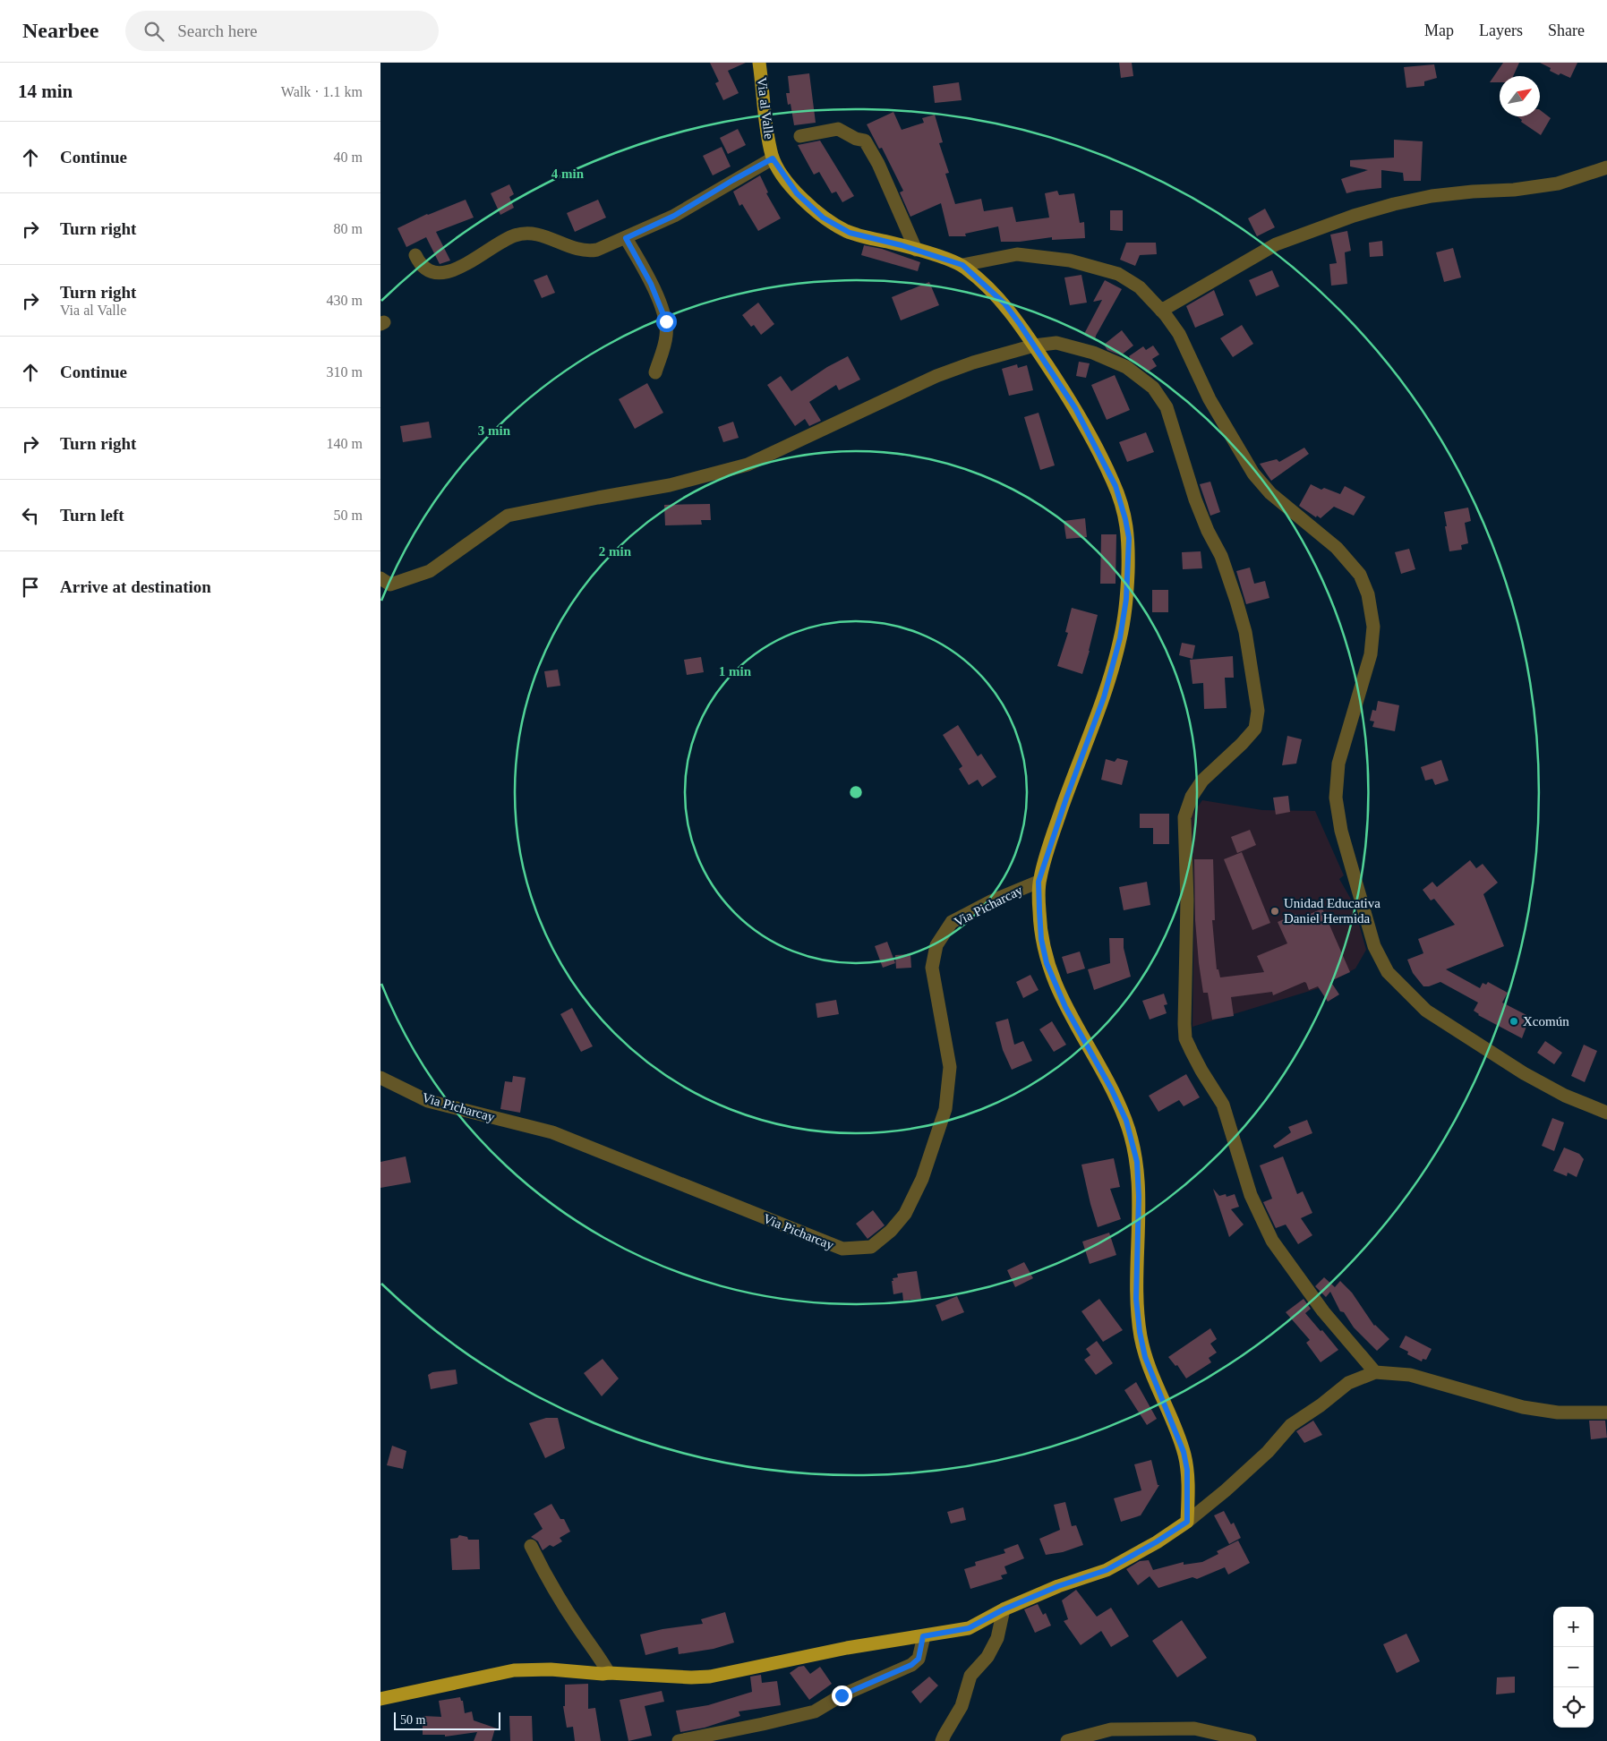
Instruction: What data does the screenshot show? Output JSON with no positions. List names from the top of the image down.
{
  "streets": {
    "main road": ["Via al Valle"],
    "street": ["Via Picharcay"]
  },
  "crossings": [
    ["Via al Valle", "Via Picharcay"]
  ],
  "places": ["Unidad Educativa Daniel Hermida", "Xcomún"],
  "scale_bar": "50 m",
  "north": "top right",
  "page": {
    "header": "Nearbee",
    "search": "Search here",
    "nav": ["Map", "Layers", "Share"],
    "heading": ["14 min", "Walk · 1.1 km"],
    "list": [
      ["Continue", "40 m"],
      ["Turn right", "80 m"],
      ["Turn right", "Via al Valle", "430 m"],
      ["Continue", "310 m"],
      ["Turn right", "140 m"],
      ["Turn left", "50 m"],
      "Arrive at destination"
    ],
    "map_buttons": ["+", "−"],
    "scale": "50 m"
  },
  "rings": [
    "4 min",
    "3 min",
    "2 min",
    "1 min"
  ]
}
